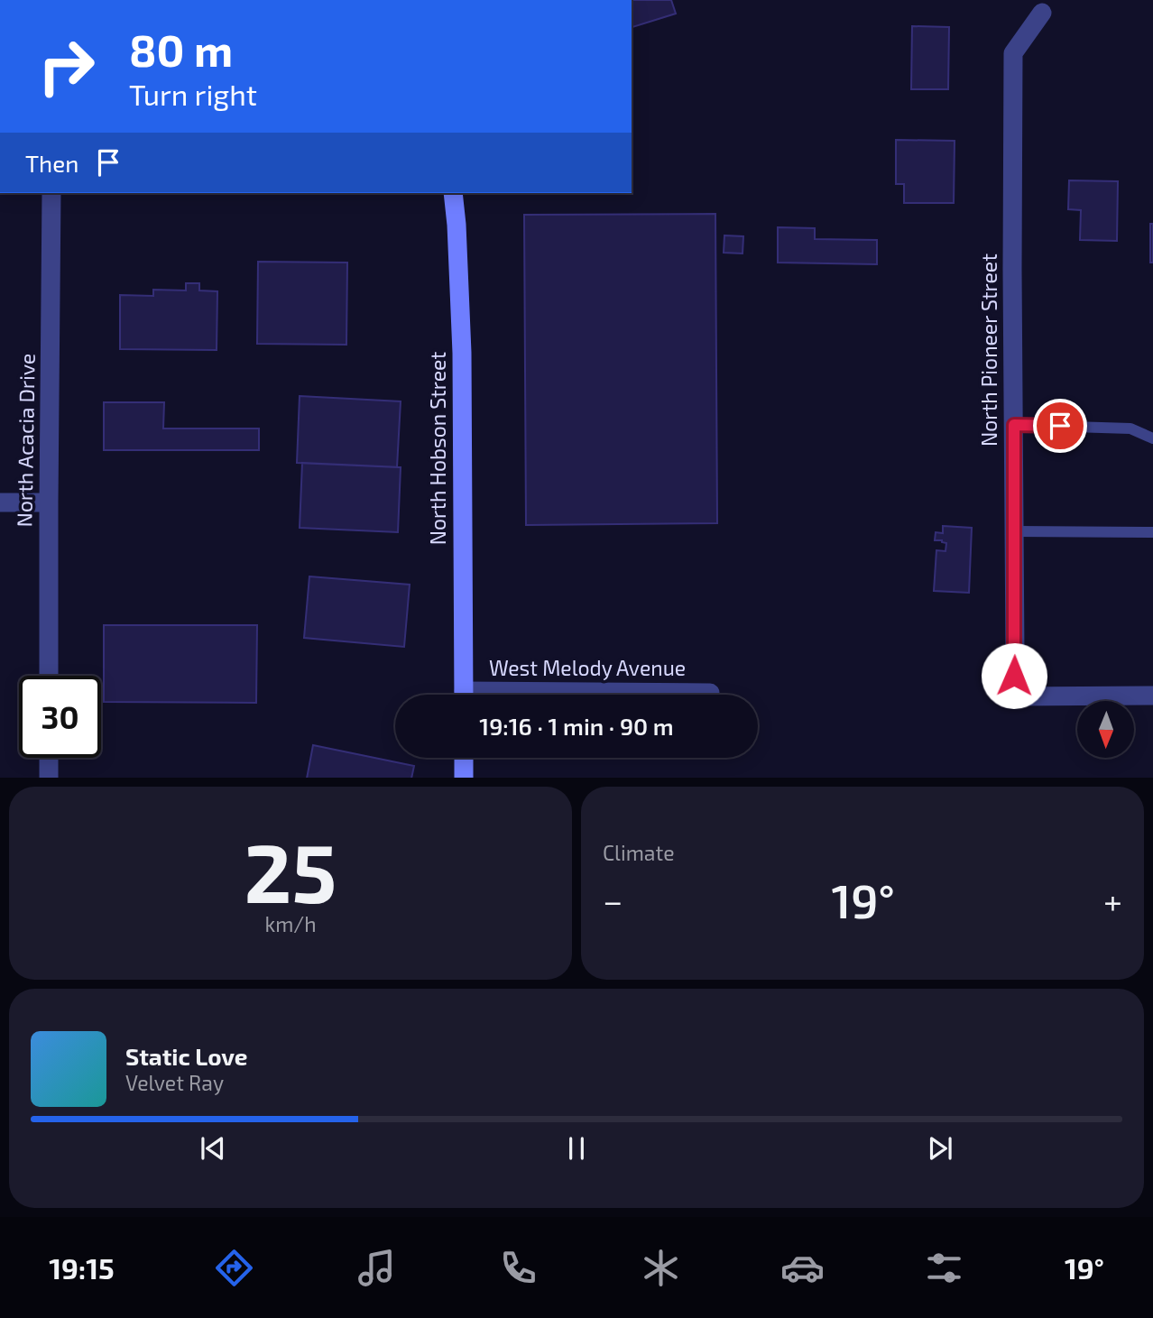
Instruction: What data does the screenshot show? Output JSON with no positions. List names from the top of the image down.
{
  "streets": {
    "street": [
      "North Pioneer Street",
      "North Acacia Drive",
      "North Hobson Street",
      "West Melody Avenue"
    ]
  },
  "north": "bottom",
  "page": {
    "turn": ["80 m", "Turn right"],
    "then": "Then",
    "limit": "30",
    "trip": "19:16 · 1 min · 90 m",
    "tile": [
      ["25", "km/h"],
      "Climate"
    ],
    "heat": ["−", "19°", "+"],
    "song": ["Static Love", "Velvet Ray"],
    "tabs": ["19:15", "19°"]
  }
}
